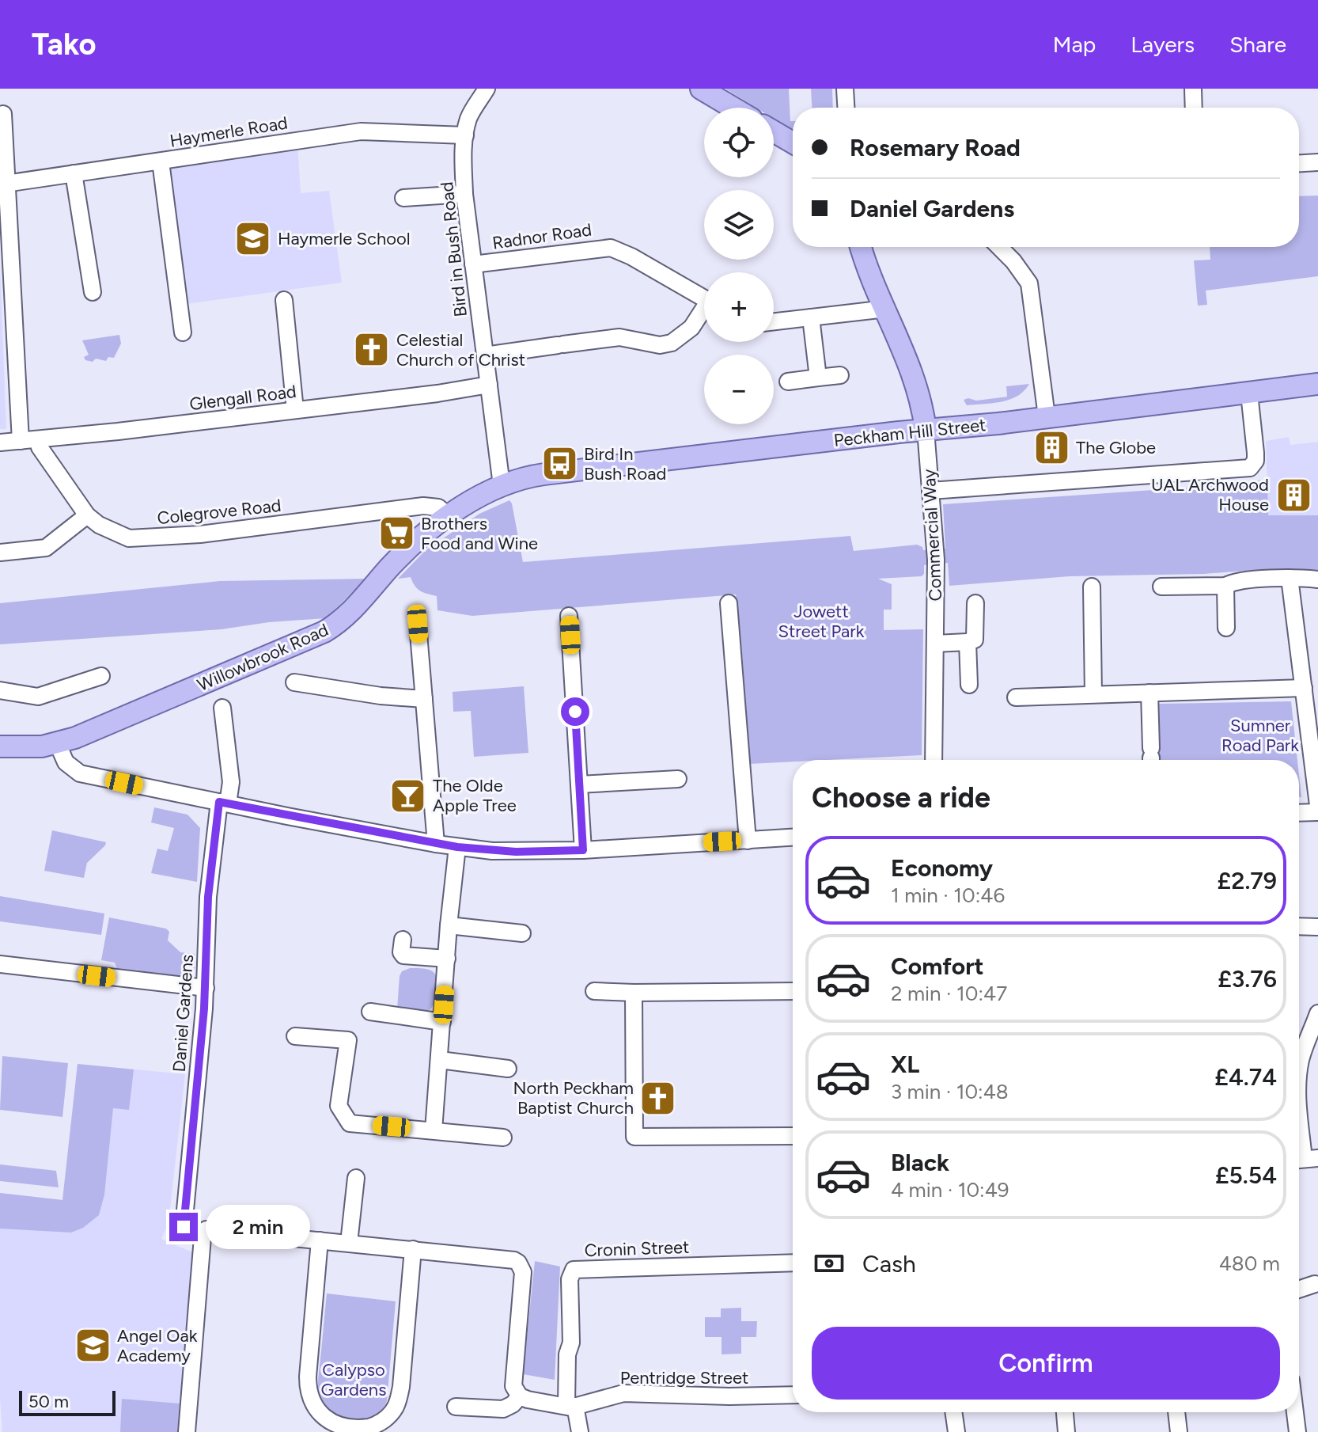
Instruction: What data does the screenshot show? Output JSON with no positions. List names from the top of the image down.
{
  "streets": {
    "main road": ["Peckham Hill Street", "Commercial Way", "Willowbrook Road"],
    "street": [
      "Haymerle Road",
      "Radnor Road",
      "Bird in Bush Road",
      "Glengall Road",
      "Colegrove Road",
      "Daniel Gardens",
      "Cronin Street",
      "Pentridge Street"
    ]
  },
  "crossings": [
    ["Haymerle Road", "Bird in Bush Road"],
    ["Radnor Road", "Bird in Bush Road"],
    ["Bird in Bush Road", "Glengall Road"],
    ["Bird in Bush Road", "Peckham Hill Street"],
    ["Bird in Bush Road", "Willowbrook Road"],
    ["Glengall Road", "Colegrove Road"],
    ["Peckham Hill Street", "Commercial Way"],
    ["Peckham Hill Street", "Willowbrook Road"],
    ["Colegrove Road", "Willowbrook Road"],
    ["Cronin Street", "Pentridge Street"]
  ],
  "parks": ["Jowett Street Park", "Sumner Road Park", "Calypso Gardens"],
  "places": {
    "school or university": ["Haymerle School", "Angel Oak Academy"],
    "church": ["Celestial Church of Christ", "North Peckham Baptist Church"],
    "building": ["The Globe", "UAL Archwood House"],
    "bus stop": ["Bird In Bush Road"],
    "supermarket": ["Brothers Food and Wine"],
    "bar": ["The Olde Apple Tree"]
  },
  "scale_bar": "50 m",
  "page": {
    "header": "Tako",
    "nav": ["Map", "Layers", "Share"],
    "map_buttons": ["+", "−"],
    "banner": ["Rosemary Road", "Daniel Gardens"],
    "heading": "Choose a ride",
    "list": [
      {
        "name": "Economy",
        "note": "1 min · 10:46",
        "value": "£2.79"
      },
      {
        "name": "Comfort",
        "note": "2 min · 10:47",
        "value": "£3.76"
      },
      {
        "name": "XL",
        "note": "3 min · 10:48",
        "value": "£4.74"
      },
      {
        "name": "Black",
        "note": "4 min · 10:49",
        "value": "£5.54"
      }
    ],
    "bubble": "2 min",
    "pay": ["Cash", "480 m"],
    "buttons": "Confirm",
    "scale": "50 m"
  }
}
